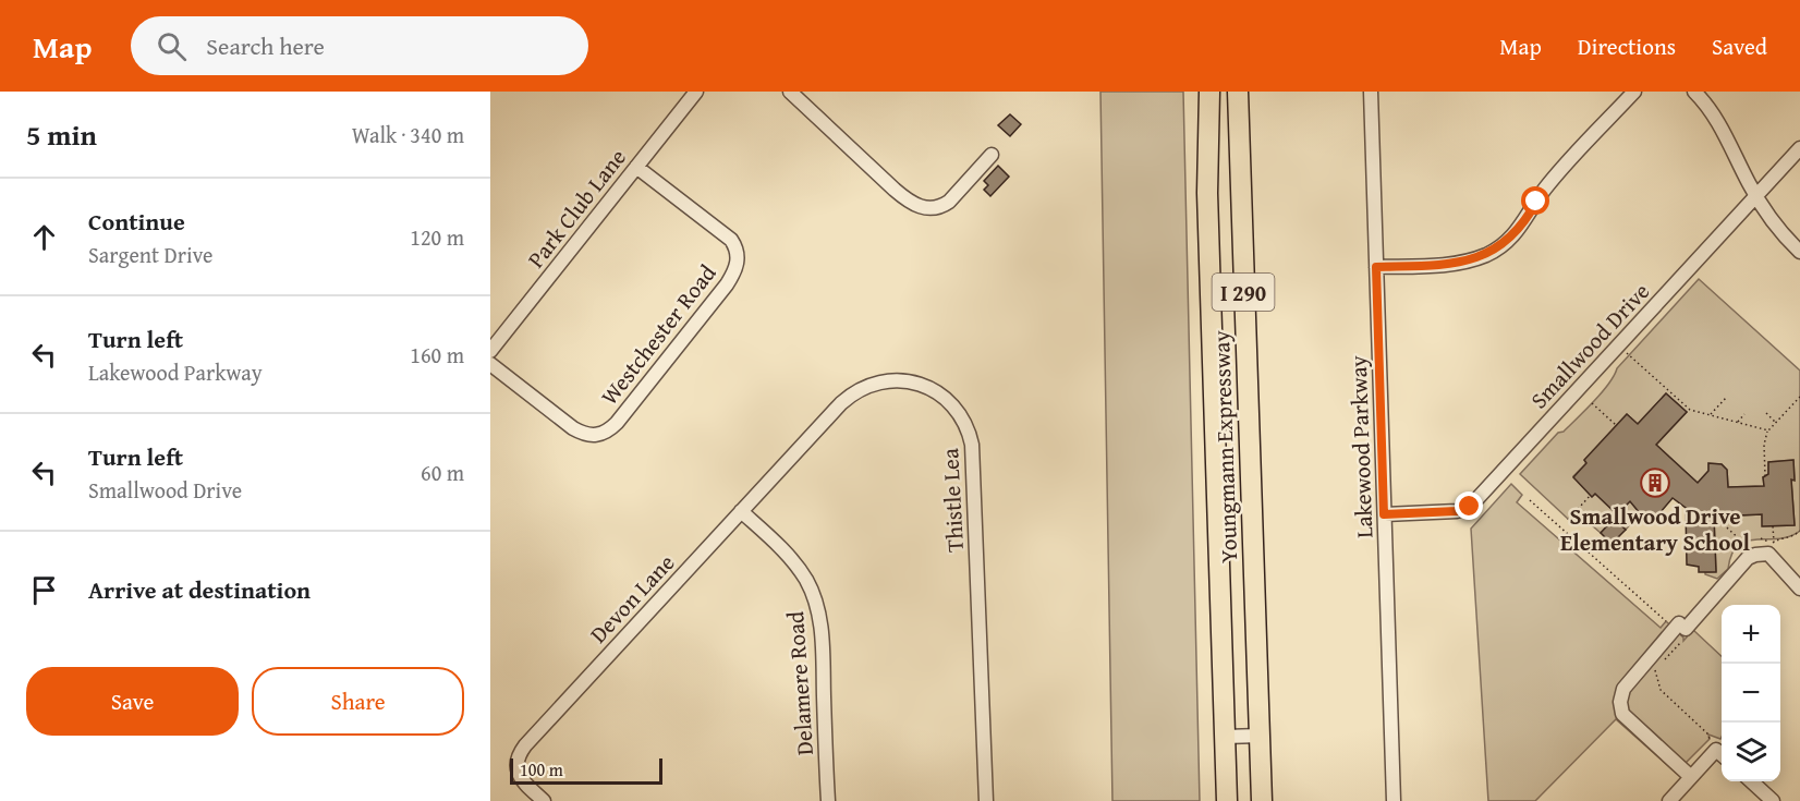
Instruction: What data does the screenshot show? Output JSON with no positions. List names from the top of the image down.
{
  "streets": {
    "highway": ["I 290", "Youngmann Expressway"],
    "street": [
      "Park Club Lane",
      "Westchester Road",
      "Smallwood Drive",
      "Lakewood Parkway",
      "Thistle Lea",
      "Devon Lane",
      "Delamere Road"
    ]
  },
  "crossings": [
    ["Park Club Lane", "Westchester Road"],
    ["Smallwood Drive", "Lakewood Parkway"],
    ["Thistle Lea", "Devon Lane"],
    ["Devon Lane", "Delamere Road"]
  ],
  "places": {
    "building": ["Smallwood Drive Elementary School"]
  },
  "scale_bar": "100 m",
  "page": {
    "header": "Map",
    "search": "Search here",
    "nav": ["Map", "Directions", "Saved"],
    "heading": ["5 min", "Walk · 340 m"],
    "list": [
      ["Continue", "Sargent Drive", "120 m"],
      ["Turn left", "Lakewood Parkway", "160 m"],
      ["Turn left", "Smallwood Drive", "60 m"],
      "Arrive at destination"
    ],
    "map_buttons": ["+", "−"],
    "buttons": ["Save", "Share"],
    "scale": "100 m"
  }
}
